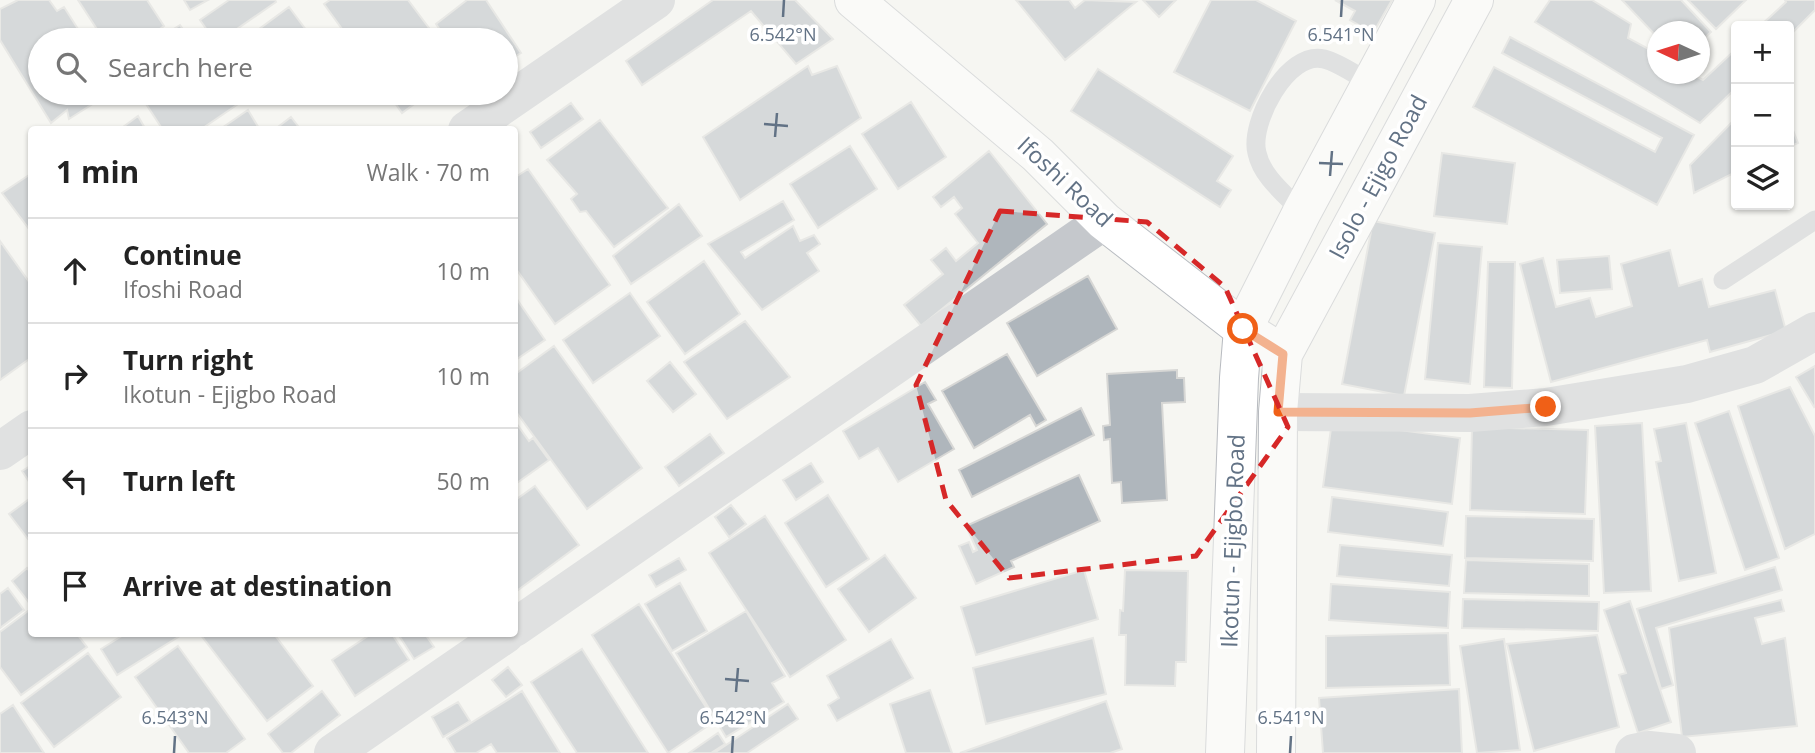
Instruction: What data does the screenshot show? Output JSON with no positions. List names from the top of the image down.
{
  "streets": {
    "main road": ["Isolo - Ejigo Road", "Ifoshi Road", "Ikotun - Ejigbo Road"]
  },
  "crossings": [
    ["Isolo - Ejigo Road", "Ifoshi Road"],
    ["Isolo - Ejigo Road", "Ikotun - Ejigbo Road"],
    ["Ifoshi Road", "Ikotun - Ejigbo Road"]
  ],
  "north": "left",
  "page": {
    "map_buttons": ["+", "−"],
    "search": "Search here",
    "heading": ["1 min", "Walk · 70 m"],
    "list": [
      ["Continue", "Ifoshi Road", "10 m"],
      ["Turn right", "Ikotun - Ejigbo Road", "10 m"],
      ["Turn left", "50 m"],
      "Arrive at destination"
    ]
  },
  "coordinates": ["6.542°N", "6.541°N", "6.543°N"]
}
